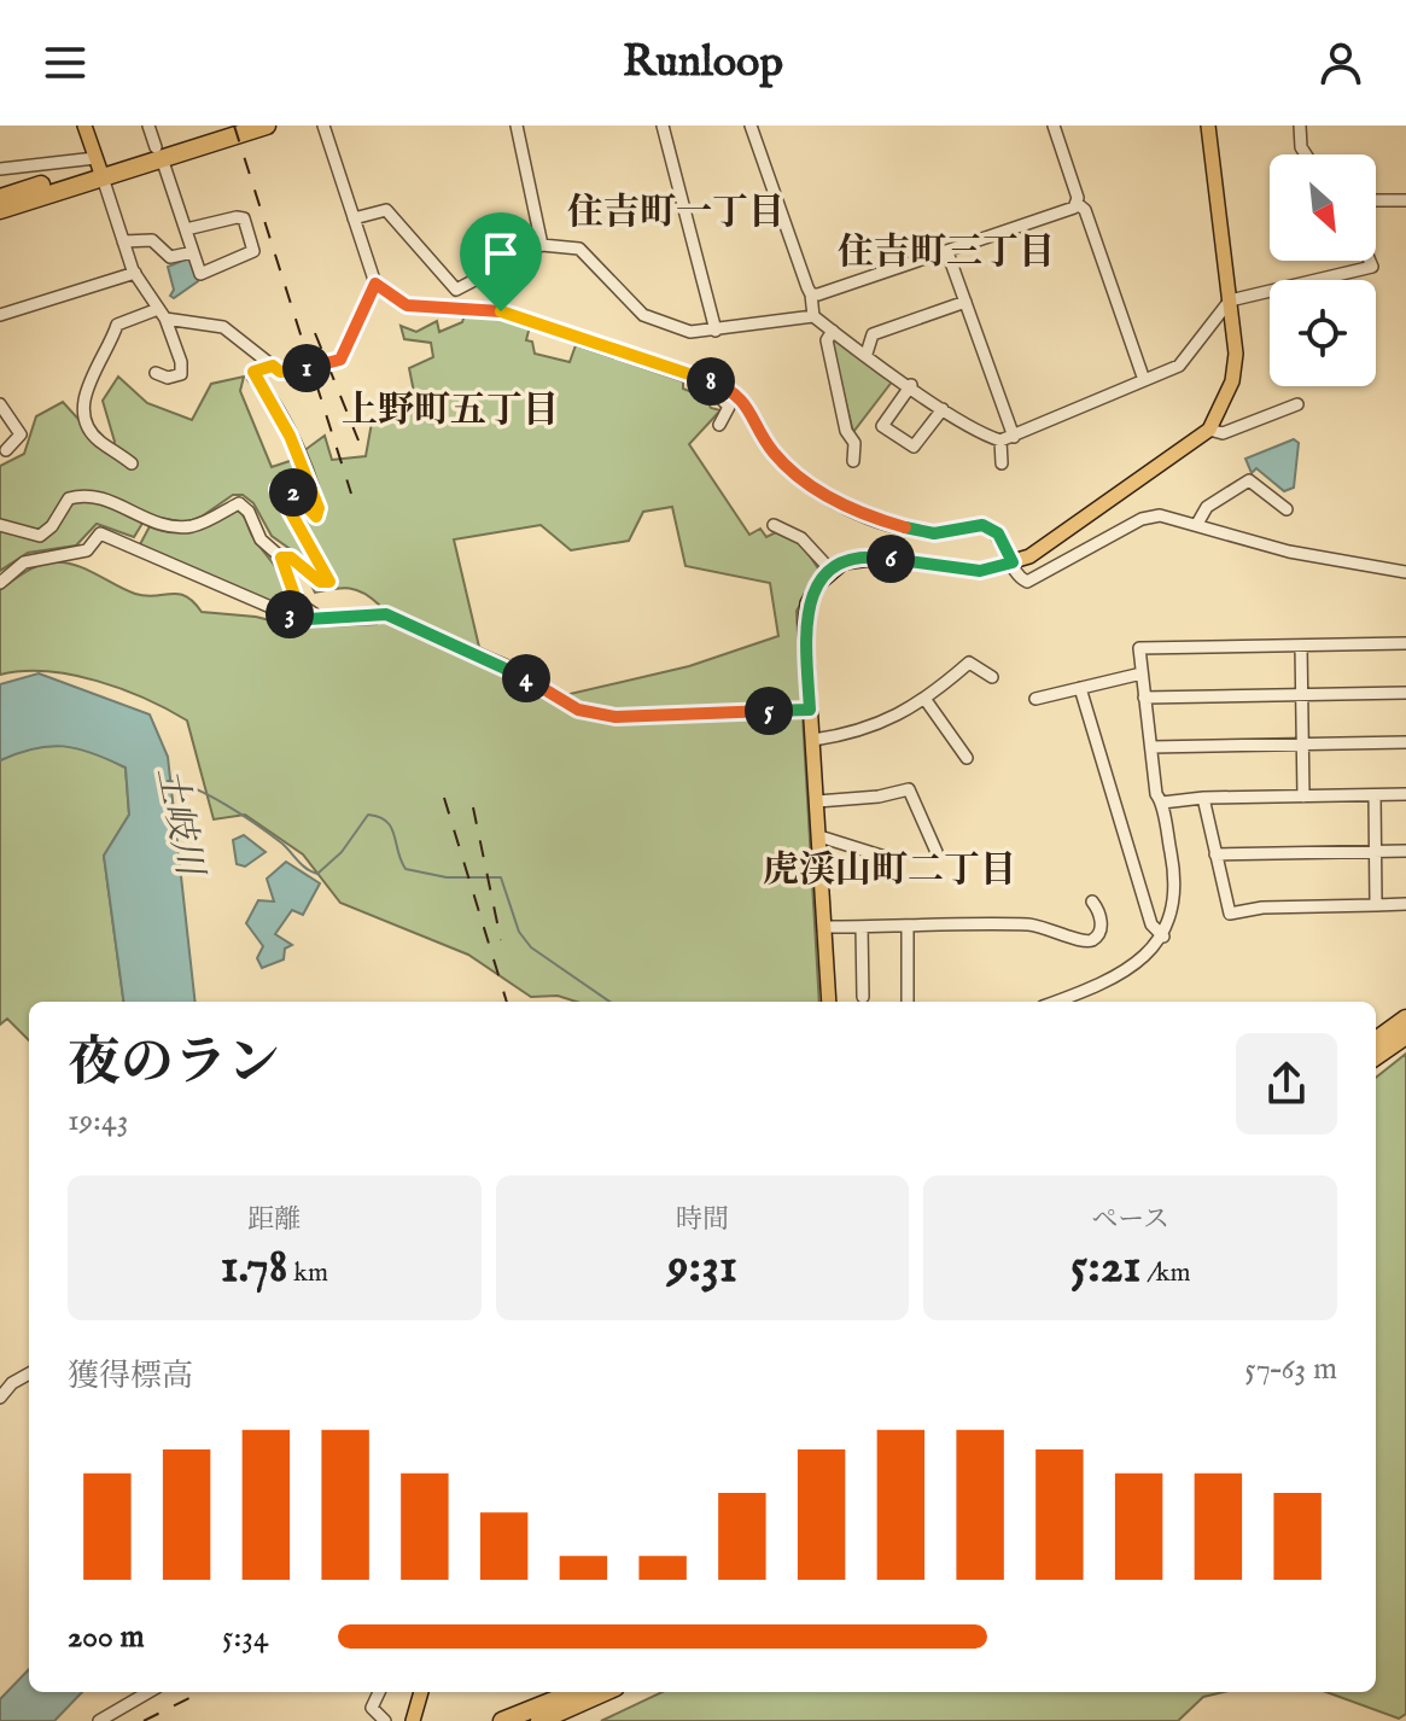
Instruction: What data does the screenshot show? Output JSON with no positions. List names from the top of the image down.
{
  "districts": [
    "住吉町一丁目",
    "住吉町三丁目",
    "上野町五丁目",
    "虎渓山町二丁目"
  ],
  "water": ["土岐川"],
  "north": "bottom right",
  "page": {
    "header": "Runloop",
    "pins": [
      "1",
      "8",
      "2",
      "6",
      "3",
      "4",
      "5"
    ],
    "heading": ["夜のラン", "19:43"],
    "stats": [
      ["距離", "1.78 km"],
      ["時間", "9:31"],
      ["ペース", "5:21 /km"]
    ],
    "chart": ["獲得標高", "57–63 m"],
    "list": [
      {
        "name": "200 m",
        "note": "5:34"
      }
    ]
  }
}
